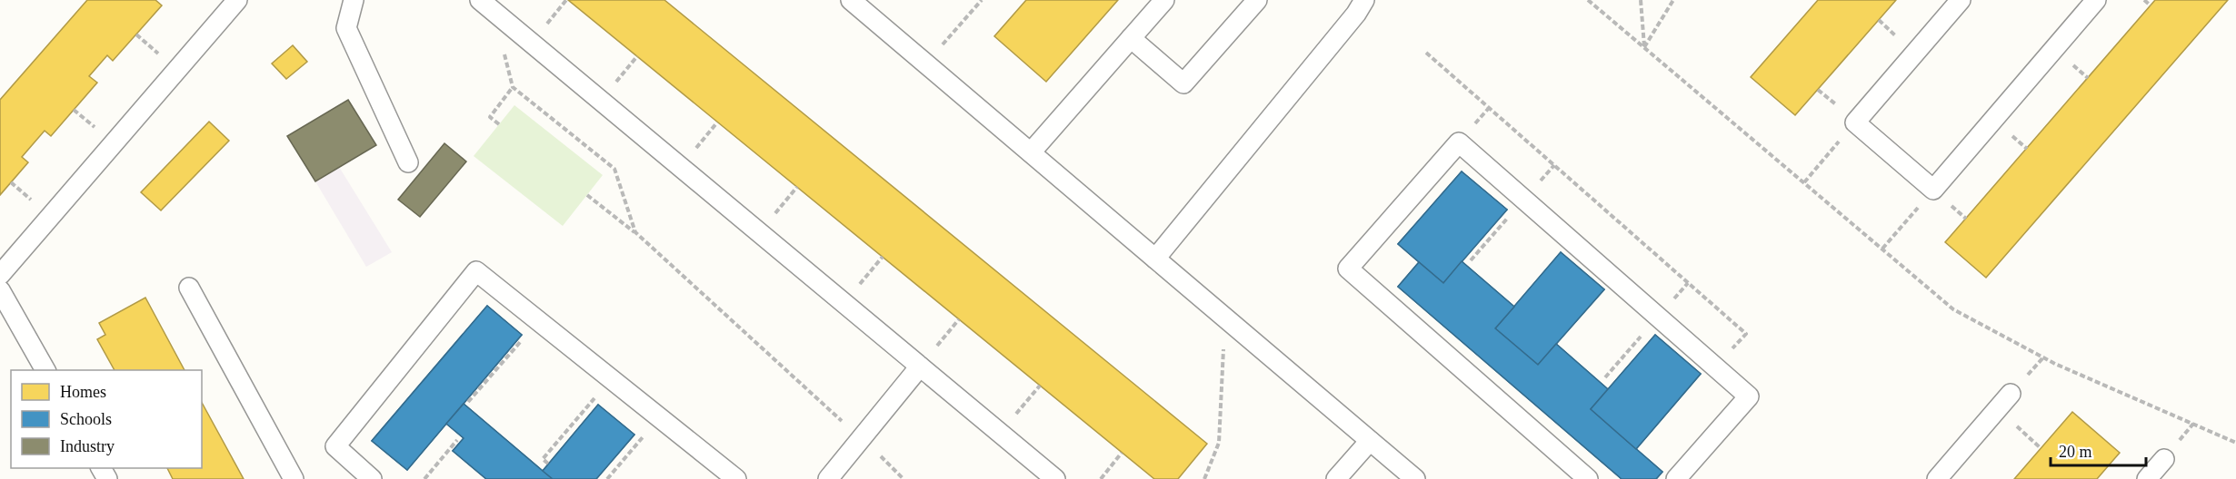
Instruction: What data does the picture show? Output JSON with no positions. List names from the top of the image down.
{
  "legend": ["Homes", "Schools", "Industry"],
  "scale_bar": "20 m"
}
